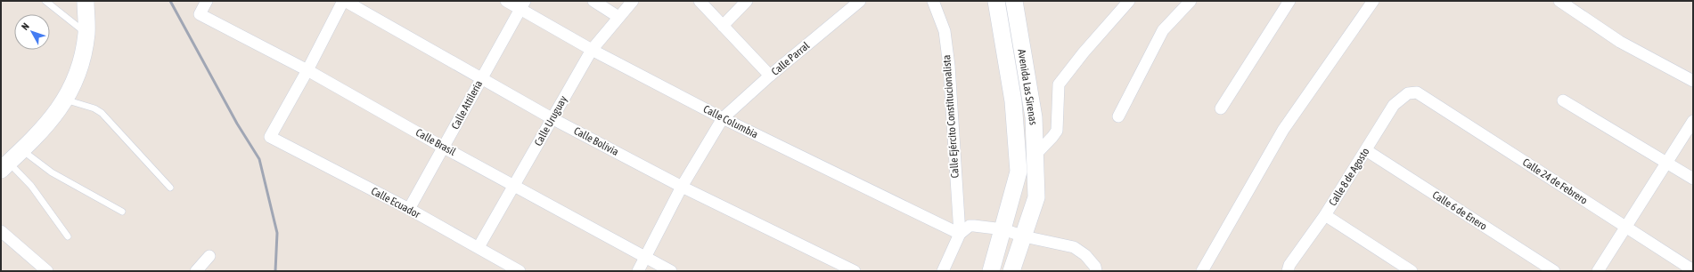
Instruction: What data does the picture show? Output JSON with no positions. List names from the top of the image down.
{
  "streets": {
    "main road": ["Avenida Las Sirenas"],
    "street": [
      "Calle Parral",
      "Calle Attileria",
      "Calle Ejército Constitucionalista",
      "Calle Uruguay",
      "Calle Columbia",
      "Calle Bolivia",
      "Calle Brasil",
      "Calle 8 de Agosto",
      "Calle 24 de Febrero",
      "Calle Ecuador",
      "Calle 6 de Enero"
    ]
  },
  "crossings": [
    ["Calle Parral", "Calle Columbia"],
    ["Calle Parral", "Calle Bolivia"],
    ["Calle Parral", "Calle Brasil"],
    ["Calle Attileria", "Calle Columbia"],
    ["Calle Attileria", "Calle Bolivia"],
    ["Calle Attileria", "Calle Brasil"],
    ["Calle Attileria", "Calle Ecuador"],
    ["Calle Ejército Constitucionalista", "Calle Columbia"],
    ["Calle Uruguay", "Calle Columbia"],
    ["Calle Uruguay", "Calle Bolivia"],
    ["Calle Uruguay", "Calle Brasil"],
    ["Calle Uruguay", "Calle Ecuador"],
    ["Calle Brasil", "Calle Ecuador"],
    ["Calle 8 de Agosto", "Calle 24 de Febrero"],
    ["Calle 8 de Agosto", "Calle 6 de Enero"]
  ],
  "north": "top left"
}
